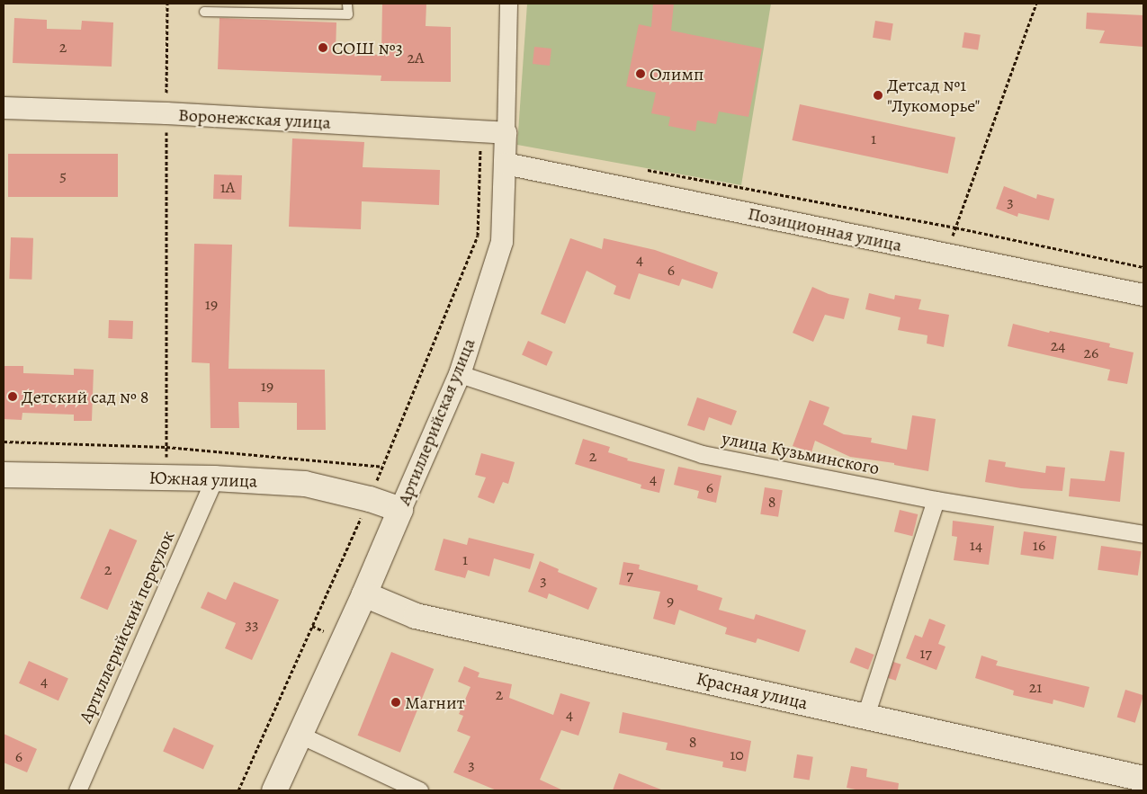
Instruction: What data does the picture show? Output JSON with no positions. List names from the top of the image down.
{
  "streets": {
    "main road": ["Артиллерийская улица", "Южная улица", "Красная улица"],
    "street": [
      "Воронежская улица",
      "Позиционная улица",
      "улица Кузьминского",
      "Артиллерийский переулок"
    ]
  },
  "crossings": [
    ["Воронежская улица", "Артиллерийская улица"],
    ["Позиционная улица", "Артиллерийская улица"],
    ["Артиллерийская улица", "улица Кузьминского"],
    ["Артиллерийская улица", "Южная улица"],
    ["Артиллерийская улица", "Красная улица"],
    ["Южная улица", "Артиллерийский переулок"]
  ],
  "places": [
    "СОШ №3",
    "Олимп",
    "Детсад №1 \"Лукоморье\"",
    "Детский сад № 8",
    "Магнит"
  ],
  "house_numbers": [
    "2",
    "2А",
    "1",
    "5",
    "1А",
    "3",
    "4",
    "6",
    "19",
    "24",
    "26",
    "19",
    "2",
    "4",
    "6",
    "8",
    "14",
    "16",
    "1",
    "2",
    "7",
    "3",
    "9",
    "33",
    "17",
    "4",
    "21",
    "2",
    "4",
    "8",
    "10",
    "6",
    "3"
  ]
}
